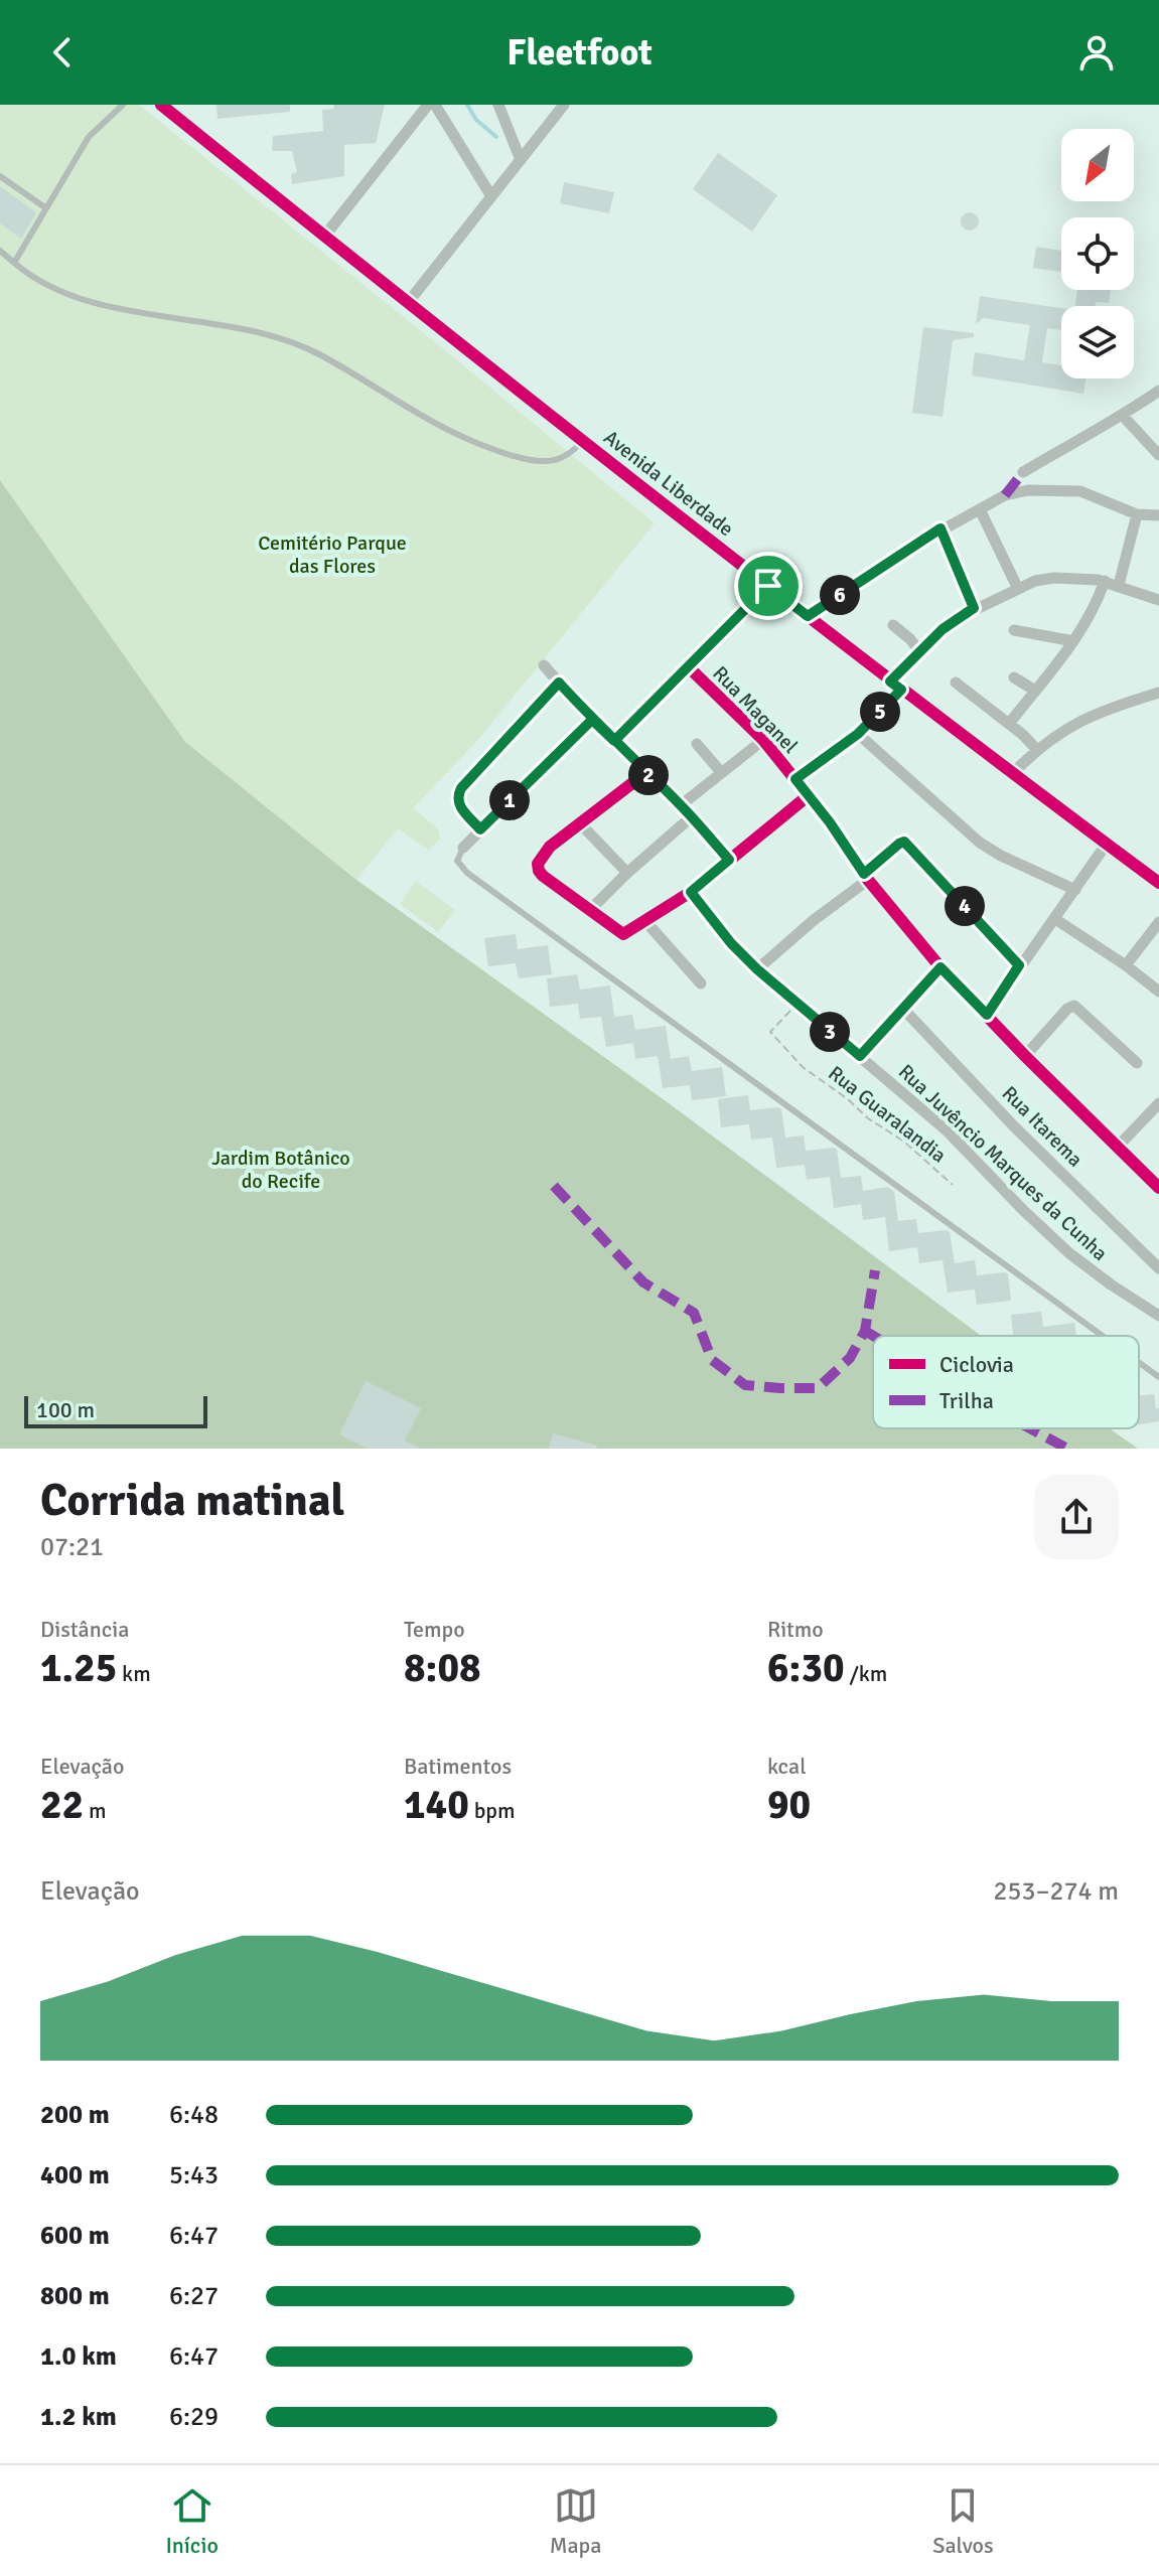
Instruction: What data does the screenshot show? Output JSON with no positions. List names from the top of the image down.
{
  "streets": {
    "main road": ["Avenida Liberdade"],
    "street": ["Rua Maganel", "Rua Itarema", "Rua Juvêncio Marques da Cunha"],
    "path": ["Rua Guaralandia"]
  },
  "crossings": [
    ["Avenida Liberdade", "Rua Maganel"],
    ["Rua Guaralandia", "Rua Juvêncio Marques da Cunha"]
  ],
  "parks": ["Cemitério Parque das Flores", "Jardim Botânico do Recife"],
  "legend": ["Ciclovia", "Trilha"],
  "scale_bar": "100 m",
  "north": "bottom left",
  "page": {
    "header": "Fleetfoot",
    "pins": [
      "6",
      "5",
      "2",
      "1",
      "4",
      "3"
    ],
    "scale": "100 m",
    "heading": ["Corrida matinal", "07:21"],
    "stats": [
      ["Distância", "1.25 km"],
      ["Tempo", "8:08"],
      ["Ritmo", "6:30 /km"],
      ["Elevação", "22 m"],
      ["Batimentos", "140 bpm"],
      ["kcal", "90"]
    ],
    "chart": ["Elevação", "253–274 m"],
    "list": [
      {
        "name": "200 m",
        "note": "6:48"
      },
      {
        "name": "400 m",
        "note": "5:43"
      },
      {
        "name": "600 m",
        "note": "6:47"
      },
      {
        "name": "800 m",
        "note": "6:27"
      },
      {
        "name": "1.0 km",
        "note": "6:47"
      },
      {
        "name": "1.2 km",
        "note": "6:29"
      }
    ],
    "tabs": ["Início", "Mapa", "Salvos"]
  }
}
